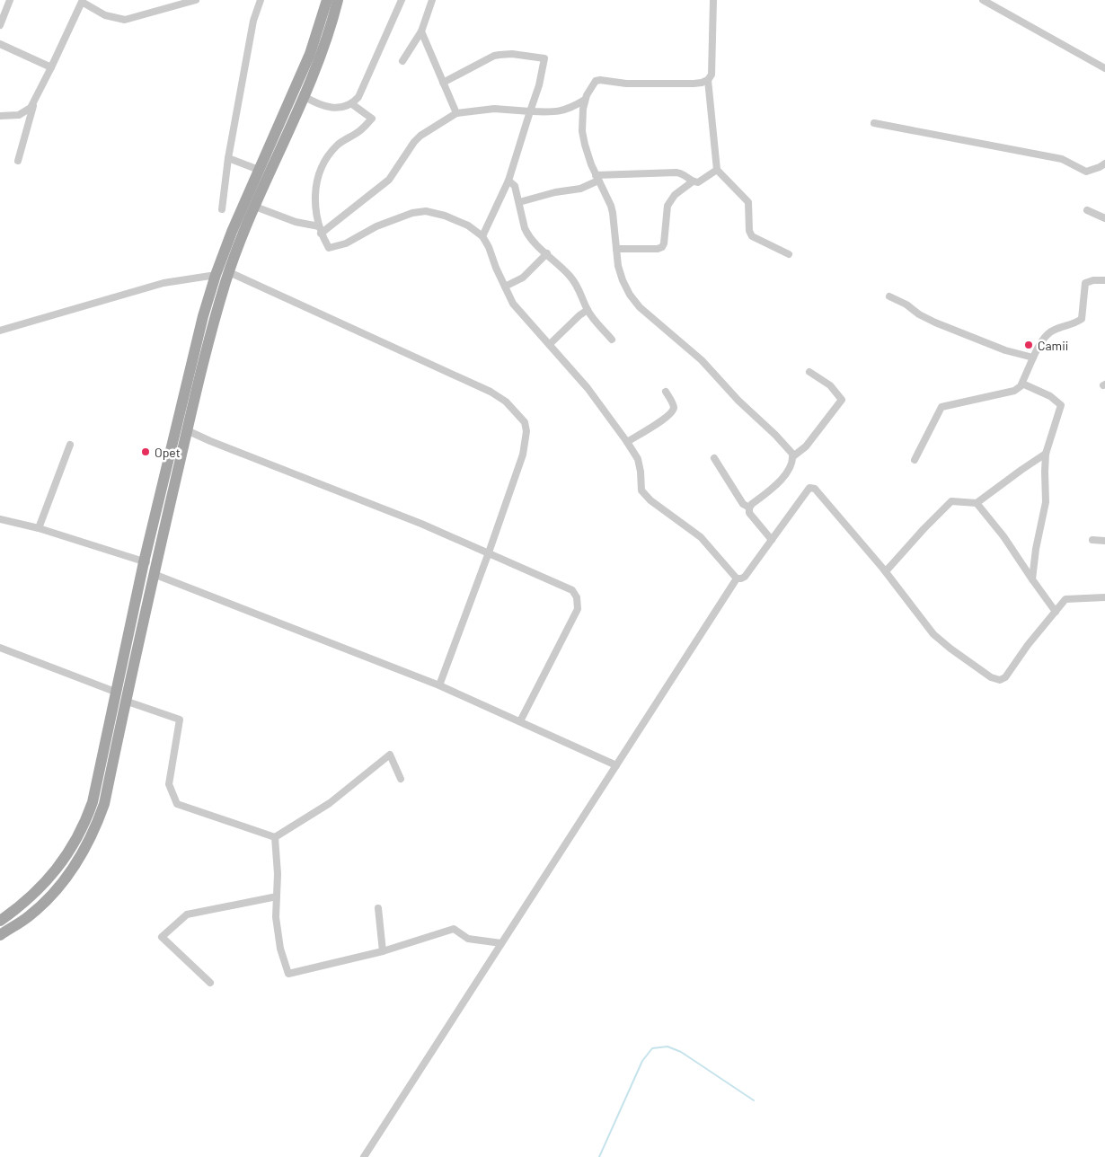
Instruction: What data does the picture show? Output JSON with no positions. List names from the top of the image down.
{
  "places": ["Camii", "Opet"]
}
